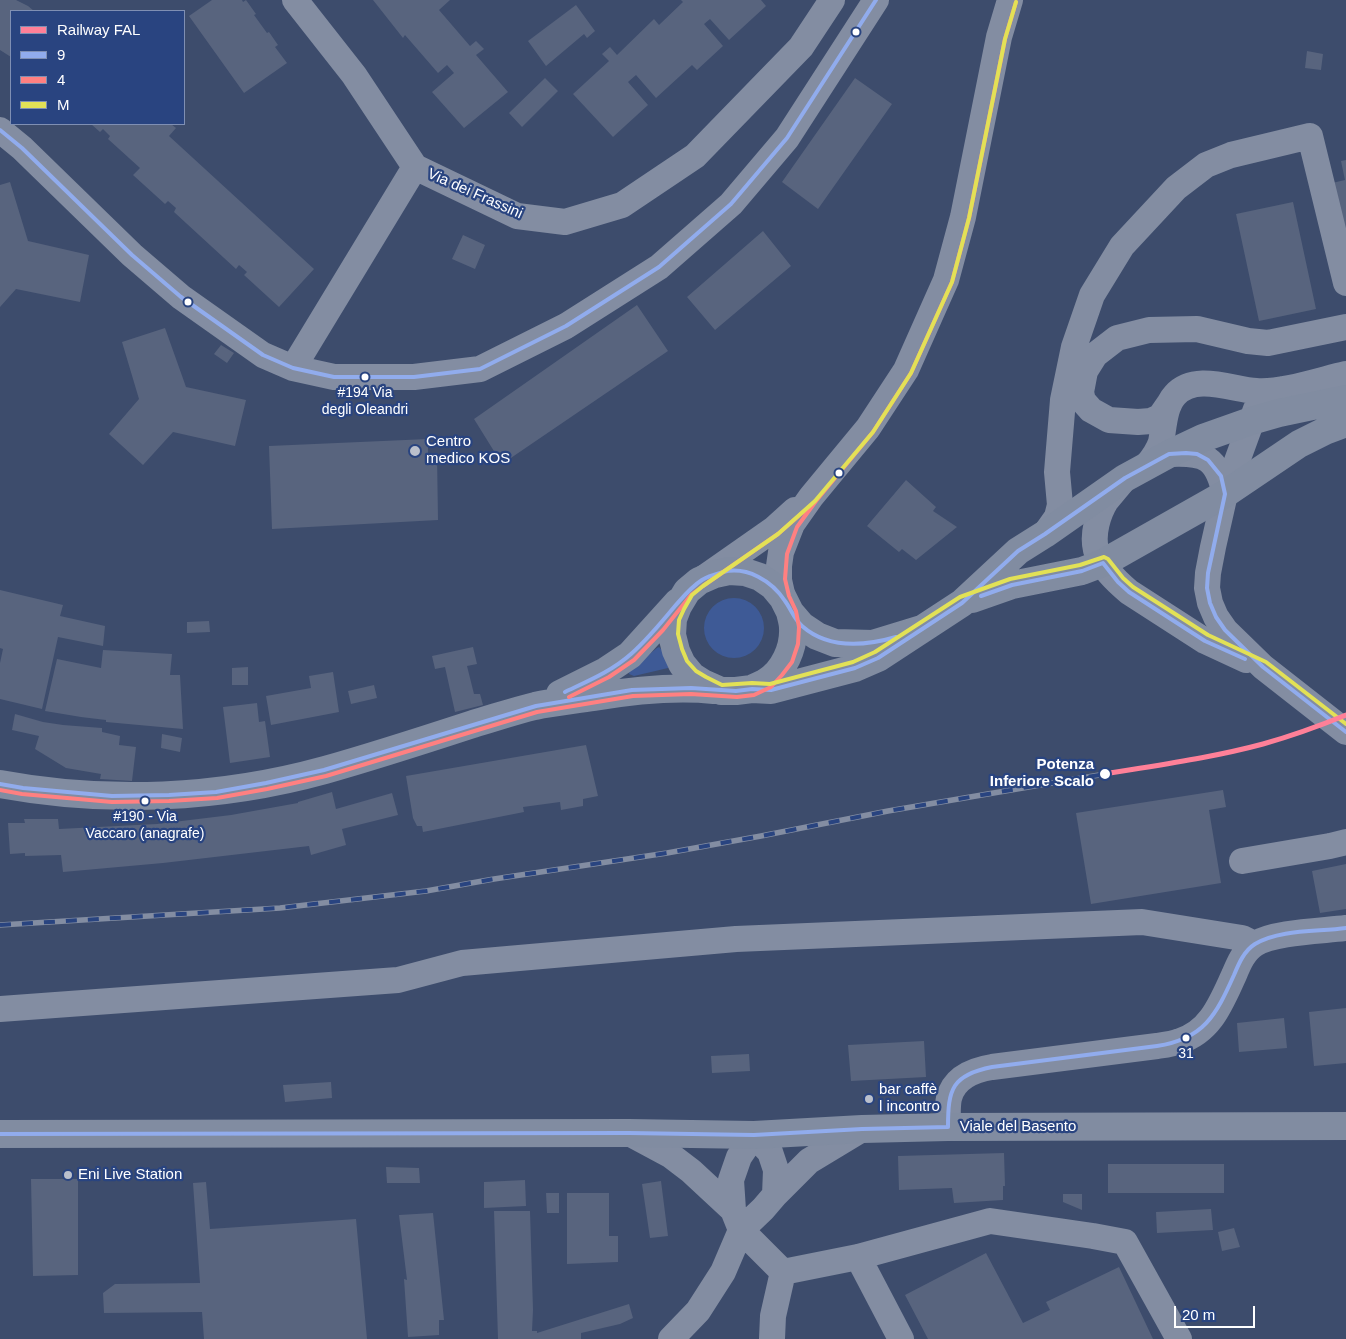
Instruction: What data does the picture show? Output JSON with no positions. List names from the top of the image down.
{
  "streets": {
    "main road": ["Viale del Basento"],
    "street": ["Via dei Frassini"]
  },
  "places": [
    "#194 Via degli Oleandri",
    "Centro medico KOS",
    "Potenza Inferiore Scalo",
    "#190 - Via Vaccaro (anagrafe)",
    "31",
    "bar caffè l incontro",
    "Eni Live Station"
  ],
  "lines": [
    "transit line 9",
    "transit line 4",
    "transit line M",
    "rail line FAL"
  ],
  "legend": [
    "Railway FAL",
    "9",
    "4",
    "M"
  ],
  "scale_bar": "20 m"
}
